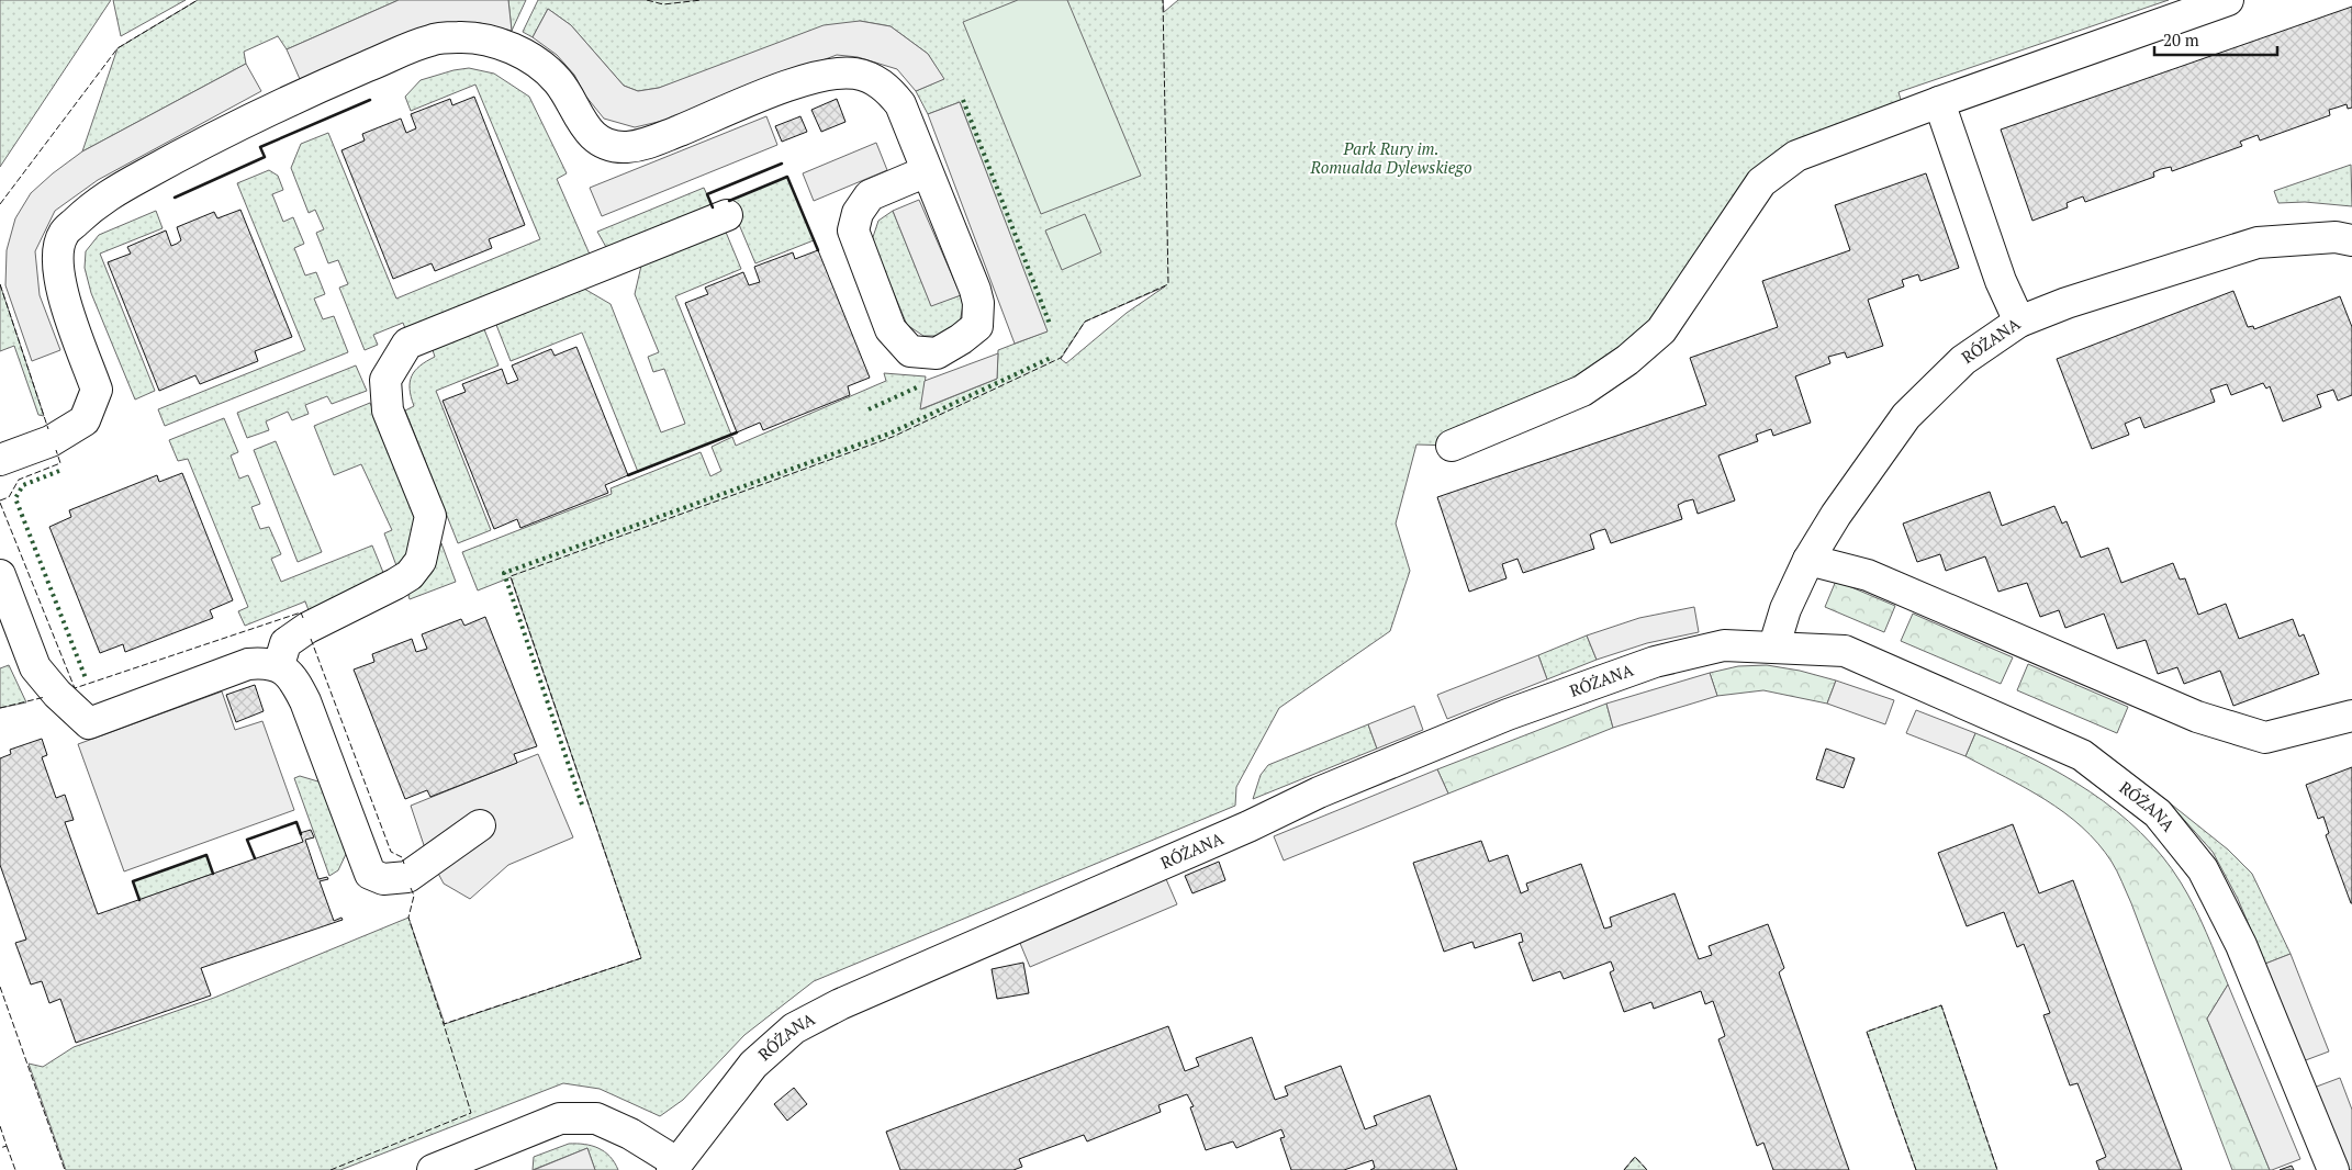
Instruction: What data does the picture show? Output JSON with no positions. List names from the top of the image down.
{
  "streets": {
    "street": ["RÓŻANA"]
  },
  "parks": ["Park Rury im. Romualda Dylewskiego"],
  "scale_bar": "20 m"
}
